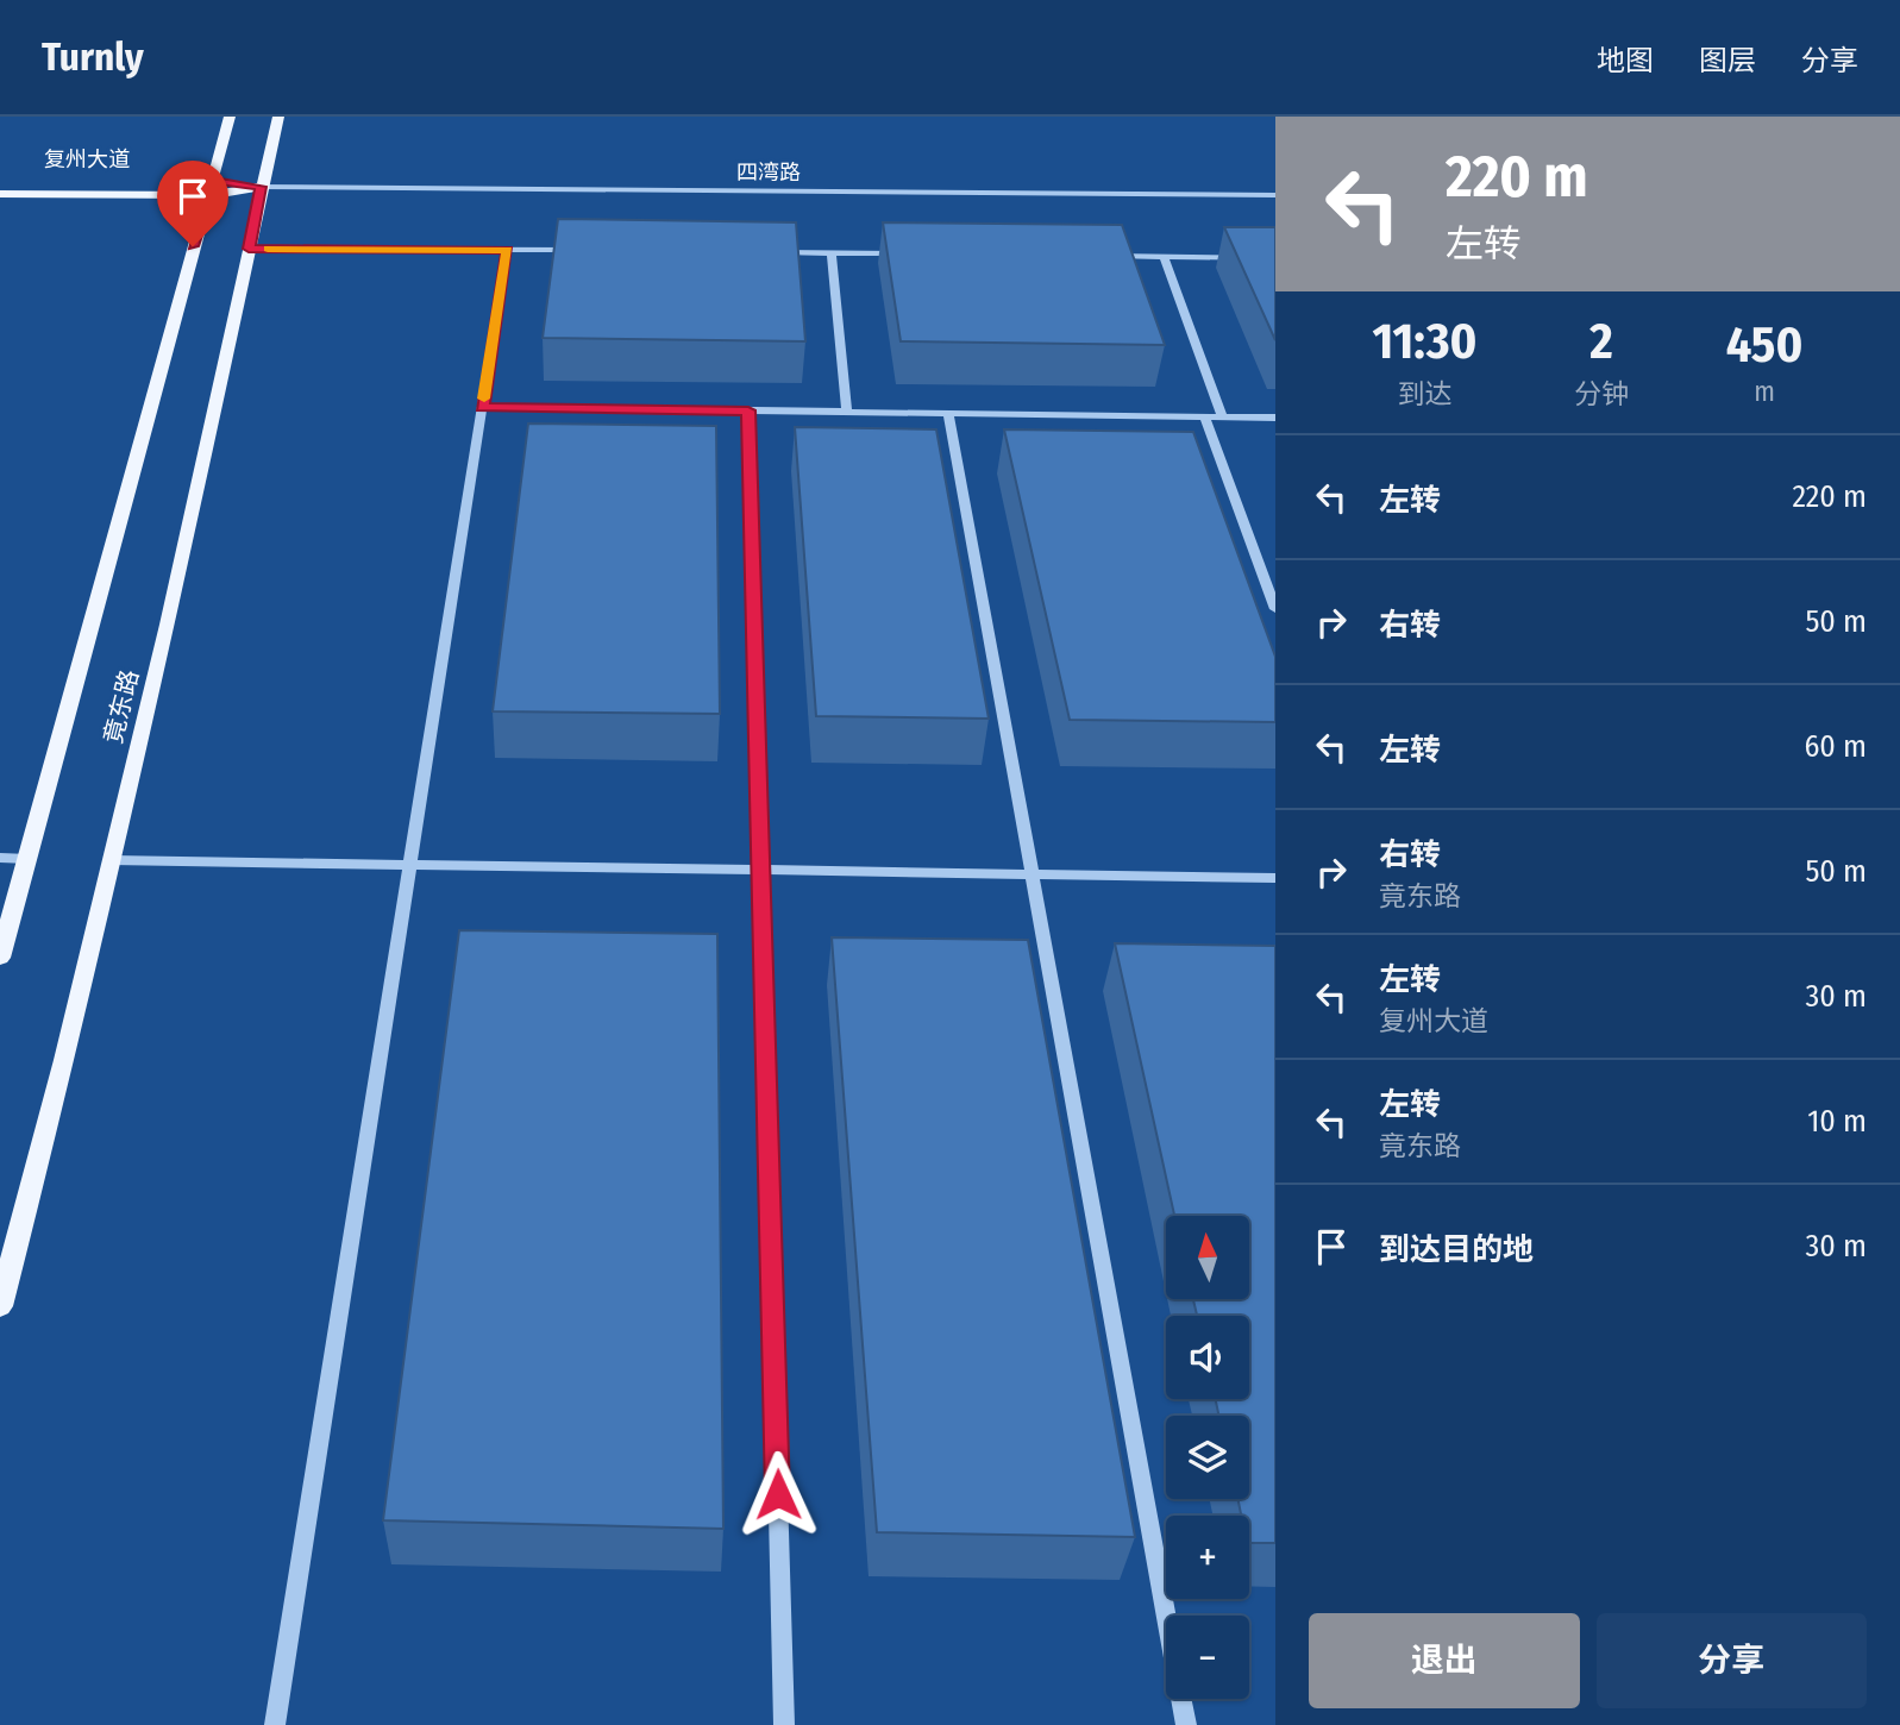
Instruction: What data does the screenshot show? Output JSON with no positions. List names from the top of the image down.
{
  "streets": {
    "main road": ["复州大道", "竟东路"],
    "street": ["四湾路"]
  },
  "crossings": [
    ["复州大道", "四湾路"],
    ["复州大道", "竟东路"],
    ["四湾路", "竟东路"]
  ],
  "north": "top",
  "page": {
    "header": "Turnly",
    "nav": ["地图", "图层", "分享"],
    "turn": ["220 m", "左转"],
    "eta": [
      "11:30",
      "到达",
      "2",
      "分钟",
      "450",
      "m"
    ],
    "list": [
      {
        "name": "左转",
        "value": "220 m"
      },
      {
        "name": "右转",
        "value": "50 m"
      },
      {
        "name": "左转",
        "value": "60 m"
      },
      {
        "name": "右转",
        "note": "竟东路",
        "value": "50 m"
      },
      {
        "name": "左转",
        "note": "复州大道",
        "value": "30 m"
      },
      {
        "name": "左转",
        "note": "竟东路",
        "value": "10 m"
      },
      {
        "name": "到达目的地",
        "value": "30 m"
      }
    ],
    "map_buttons": ["+", "−"],
    "buttons": ["退出", "分享"]
  }
}
